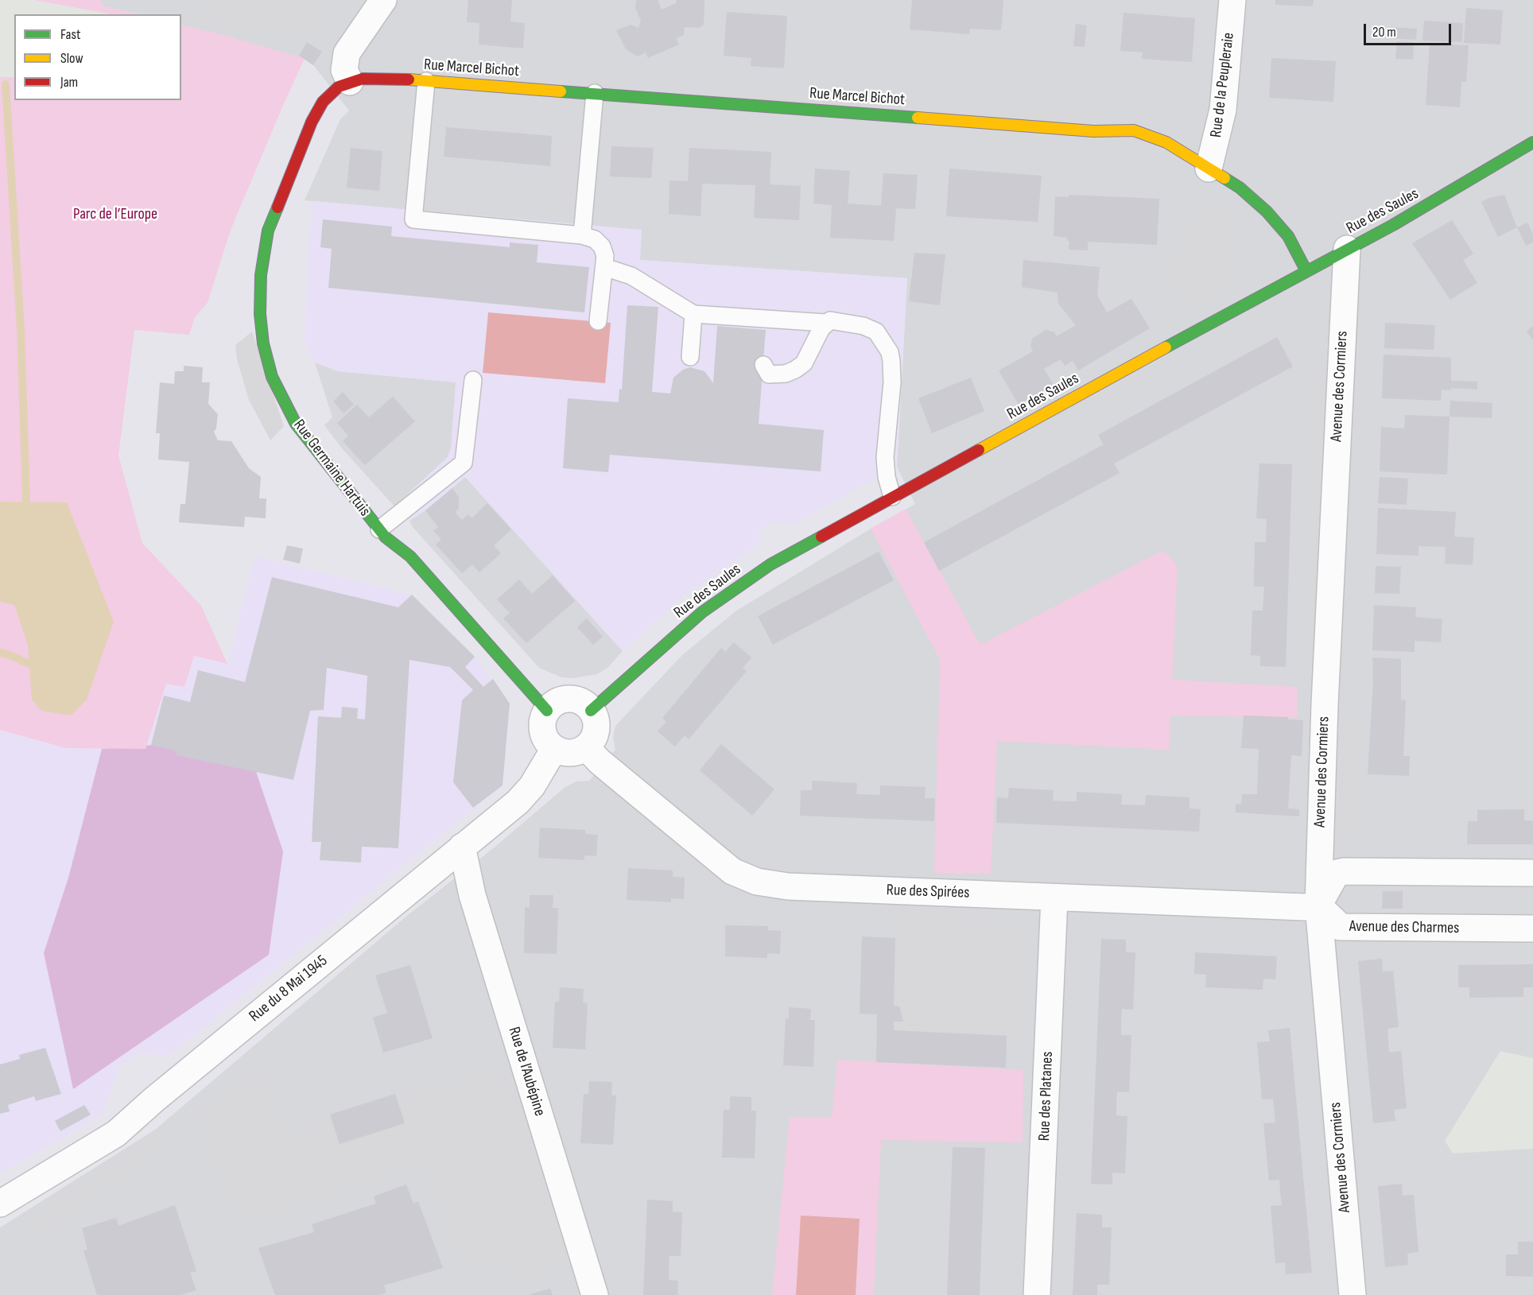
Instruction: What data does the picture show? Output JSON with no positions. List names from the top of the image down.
{
  "streets": {
    "street": [
      "Rue Marcel Bichot",
      "Rue de la Peupleraie",
      "Rue des Saules",
      "Avenue des Cormiers",
      "Rue Germaine Hartuis",
      "Rue des Spirées",
      "Avenue des Charmes",
      "Rue du 8 Mai 1945",
      "Rue de l’Aubépine",
      "Rue des Platanes"
    ]
  },
  "crossings": [
    ["Rue Marcel Bichot", "Rue de la Peupleraie"],
    ["Rue Marcel Bichot", "Rue des Saules"],
    ["Rue Marcel Bichot", "Rue Germaine Hartuis"],
    ["Rue des Saules", "Avenue des Cormiers"],
    ["Rue des Saules", "Rue Germaine Hartuis"],
    ["Rue des Saules", "Rue des Spirées"],
    ["Rue des Saules", "Rue du 8 Mai 1945"],
    ["Avenue des Cormiers", "Rue des Spirées"],
    ["Avenue des Cormiers", "Avenue des Charmes"],
    ["Rue Germaine Hartuis", "Rue des Spirées"],
    ["Rue Germaine Hartuis", "Rue du 8 Mai 1945"],
    ["Rue des Spirées", "Avenue des Charmes"],
    ["Rue des Spirées", "Rue du 8 Mai 1945"],
    ["Rue des Spirées", "Rue des Platanes"],
    ["Rue du 8 Mai 1945", "Rue de l’Aubépine"]
  ],
  "parks": ["Parc de l’Europe"],
  "legend": ["Fast", "Slow", "Jam"],
  "scale_bar": "20 m"
}
